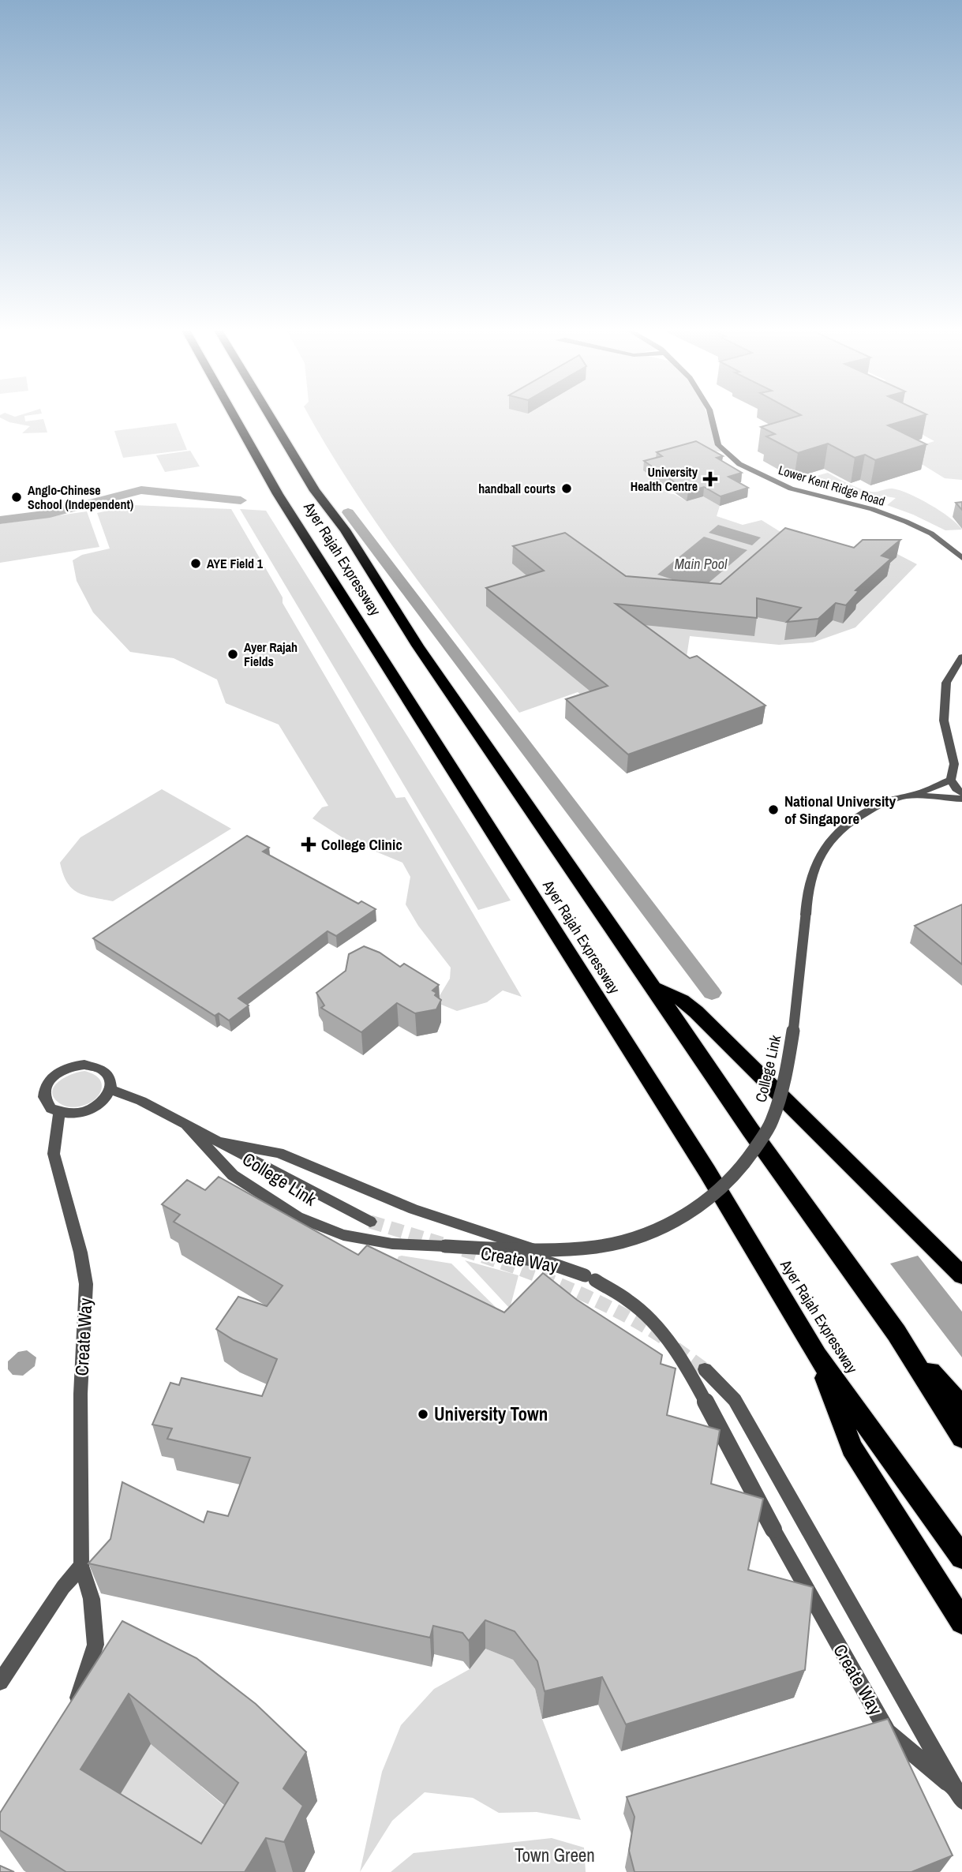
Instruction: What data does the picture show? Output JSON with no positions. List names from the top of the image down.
{
  "streets": {
    "highway": ["Ayer Rajah Expressway"],
    "street": ["Lower Kent Ridge Road", "College Link", "Create Way"]
  },
  "crossings": [
    ["College Link", "Create Way"]
  ],
  "water": ["Main Pool"],
  "parks": ["Town Green"],
  "places": {
    "health": ["University Health Centre", "College Clinic"],
    "other": [
      "handball courts",
      "Anglo-Chinese School (Independent)",
      "AYE Field 1",
      "Ayer Rajah Fields",
      "National University of Singapore",
      "University Town"
    ]
  }
}
